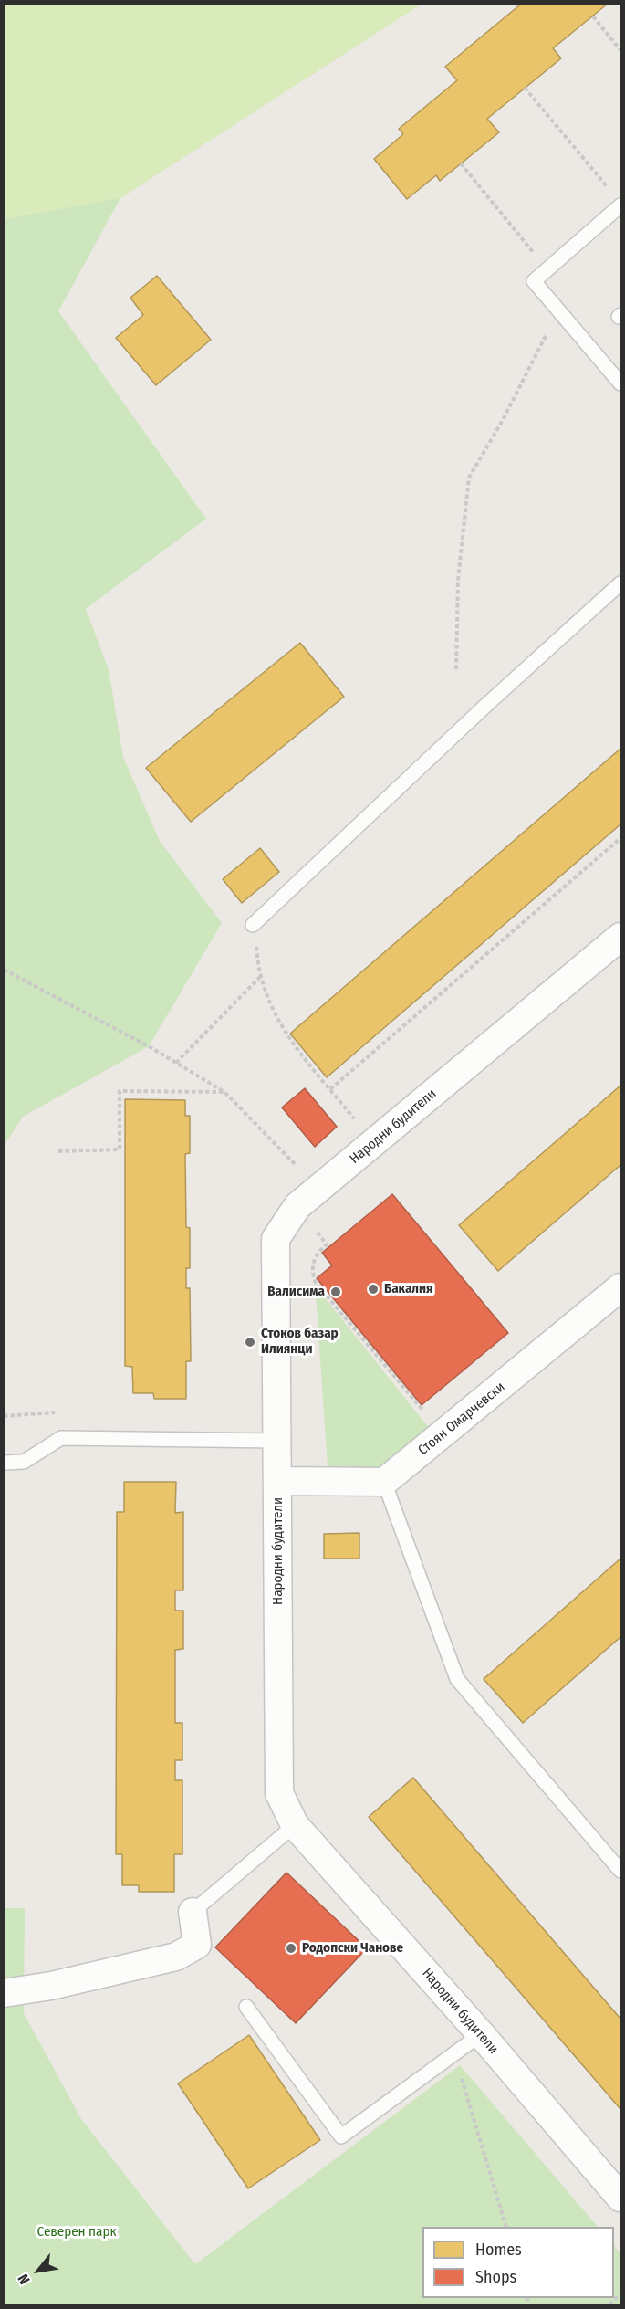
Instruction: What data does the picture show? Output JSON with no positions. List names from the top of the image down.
{
  "streets": {
    "street": ["Народни будители", "Стоян Омарчевски"]
  },
  "parks": ["Северен парк"],
  "places": [
    "Бакалия",
    "Валисима",
    "Стоков базар Илиянци",
    "Родопски Чанове"
  ],
  "legend": ["Homes", "Shops"],
  "north": "bottom left"
}
